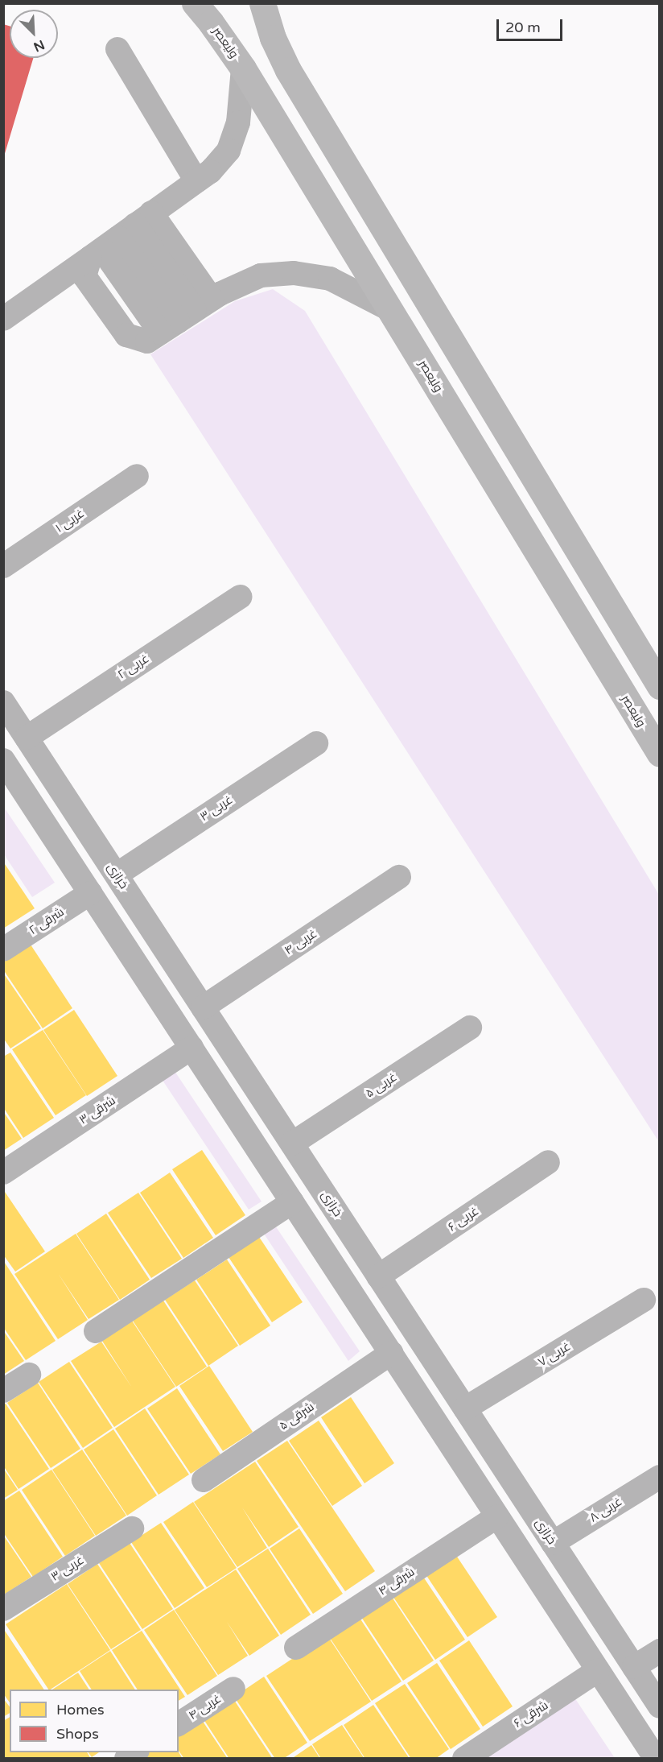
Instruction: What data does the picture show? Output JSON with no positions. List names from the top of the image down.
{
  "streets": {
    "main road": ["ولیعصر"],
    "street": [
      "۱ غربی",
      "۲ غربی",
      "۳ غربی",
      "خرازی",
      "۲ شرقی",
      "۴ غربی",
      "۵ غربی",
      "۳ شرقی",
      "۶ غربی",
      "۷ غربی",
      "۵ شرقی",
      "۸ غربی",
      "۴ شرقی",
      "۶ شرقی"
    ]
  },
  "crossings": [
    ["۲ غربی", "خرازی"],
    ["۳ غربی", "خرازی"],
    ["خرازی", "۴ غربی"],
    ["خرازی", "۵ غربی"],
    ["خرازی", "۶ غربی"],
    ["خرازی", "۷ غربی"],
    ["خرازی", "۸ غربی"]
  ],
  "legend": ["Homes", "Shops"],
  "scale_bar": "20 m",
  "north": "bottom right"
}
